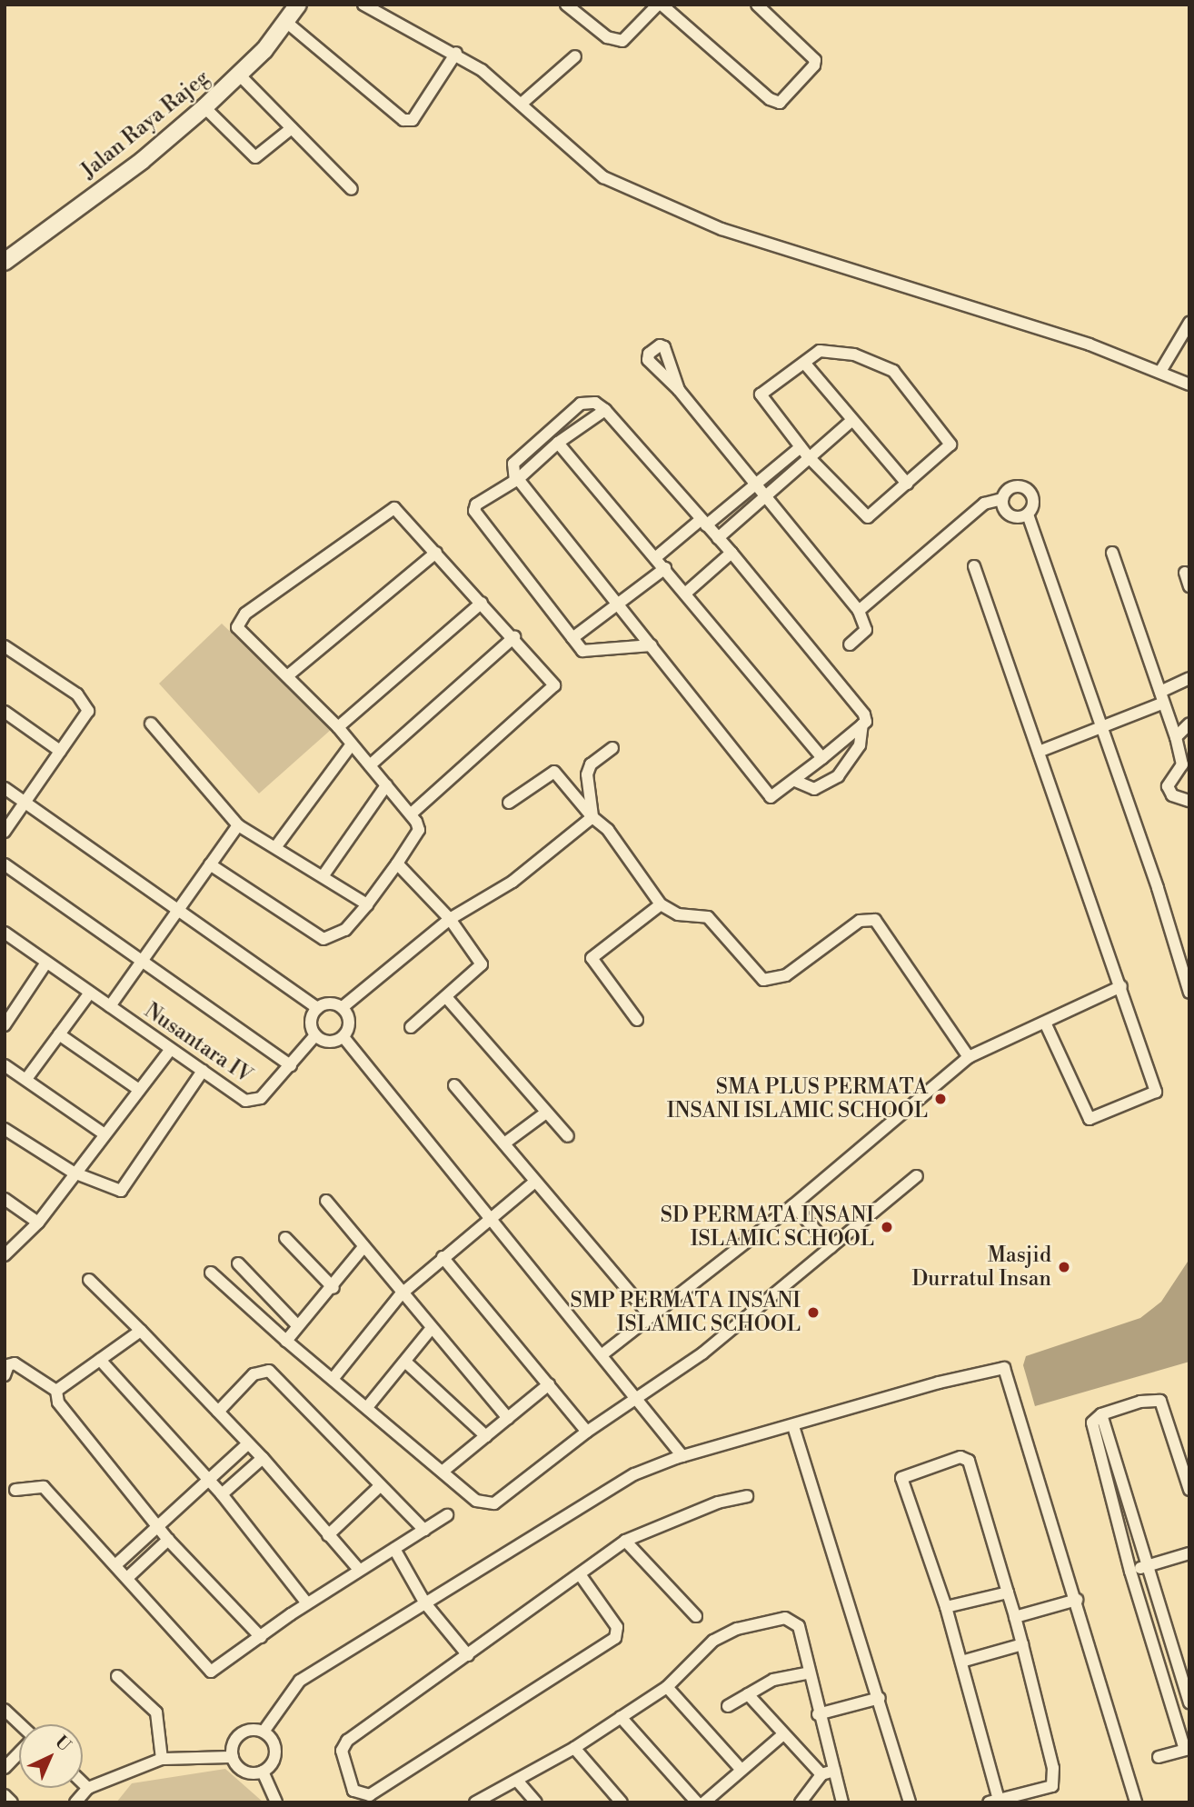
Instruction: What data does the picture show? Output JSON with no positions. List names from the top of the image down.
{
  "streets": {
    "main road": ["Jalan Raya Rajeg"],
    "street": ["Nusantara IV"]
  },
  "places": [
    "SMA PLUS PERMATA INSANI ISLAMIC SCHOOL",
    "SD PERMATA INSANI ISLAMIC SCHOOL",
    "Masjid Durratul Insan",
    "SMP PERMATA INSANI ISLAMIC SCHOOL"
  ],
  "north": "top right"
}
